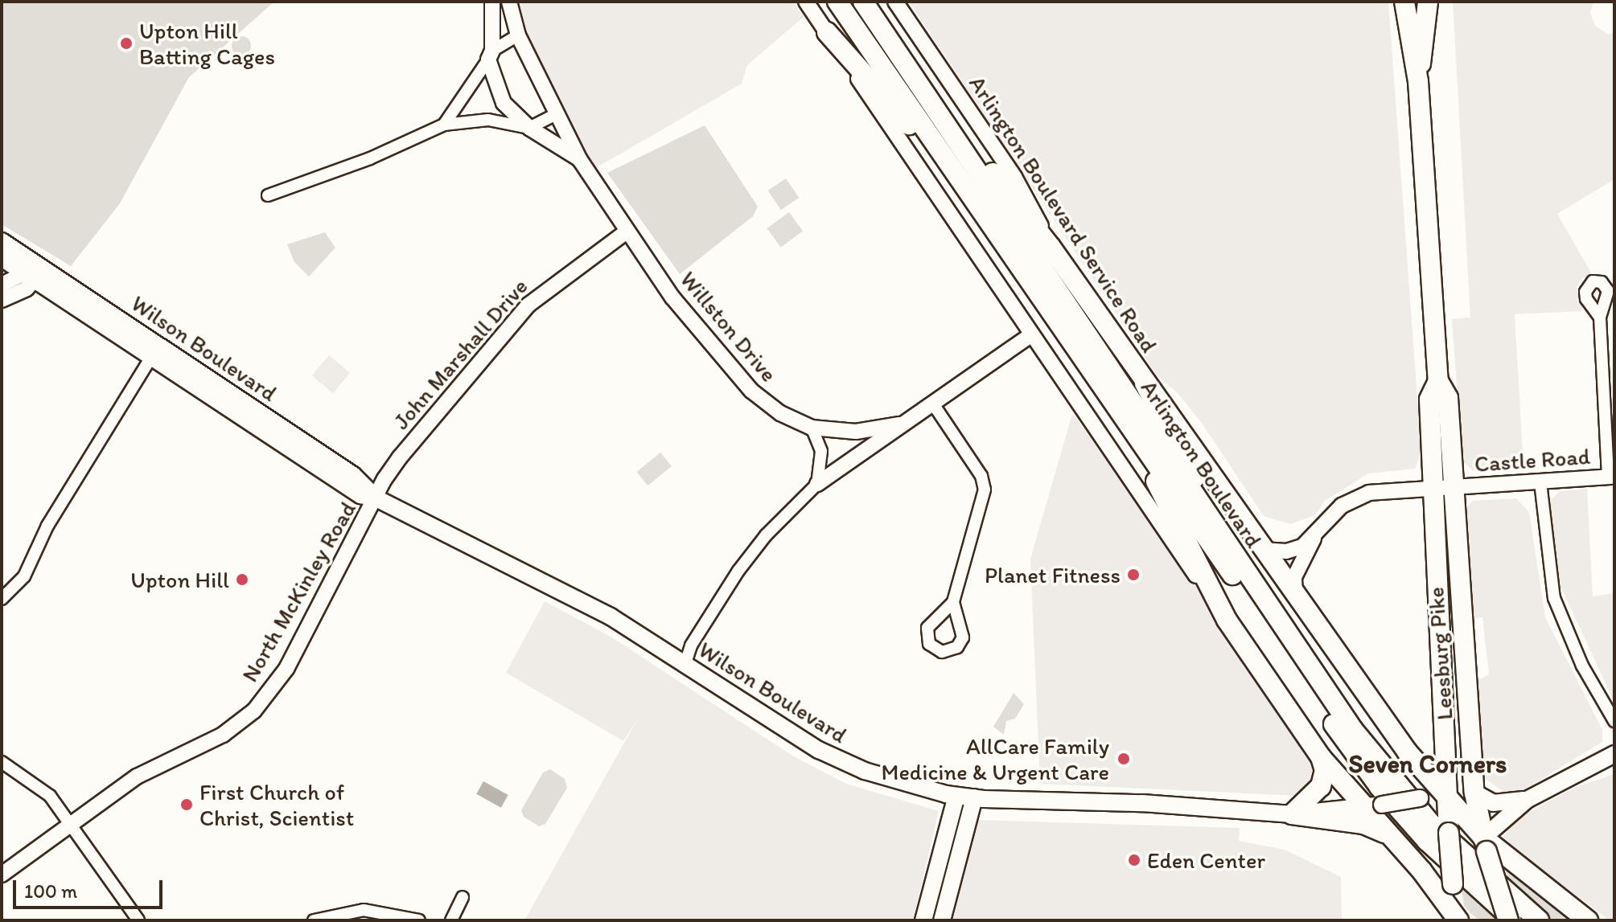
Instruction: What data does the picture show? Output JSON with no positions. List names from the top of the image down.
{
  "streets": {
    "main road": [
      "Arlington Boulevard Service Road",
      "Wilson Boulevard",
      "Arlington Boulevard",
      "Leesburg Pike"
    ],
    "street": [
      "Willston Drive",
      "John Marshall Drive",
      "Castle Road",
      "North McKinley Road"
    ]
  },
  "crossings": [
    ["Arlington Boulevard Service Road", "Wilson Boulevard"],
    ["Arlington Boulevard Service Road", "Leesburg Pike"],
    ["Willston Drive", "John Marshall Drive"],
    ["Wilson Boulevard", "John Marshall Drive"],
    ["Wilson Boulevard", "North McKinley Road"],
    ["Wilson Boulevard", "Leesburg Pike"],
    ["John Marshall Drive", "North McKinley Road"],
    ["Castle Road", "Leesburg Pike"]
  ],
  "districts": ["Seven Corners"],
  "places": [
    "Upton Hill Batting Cages",
    "Planet Fitness",
    "Upton Hill",
    "AllCare Family Medicine & Urgent Care",
    "First Church of Christ, Scientist",
    "Eden Center"
  ],
  "scale_bar": "100 m"
}
